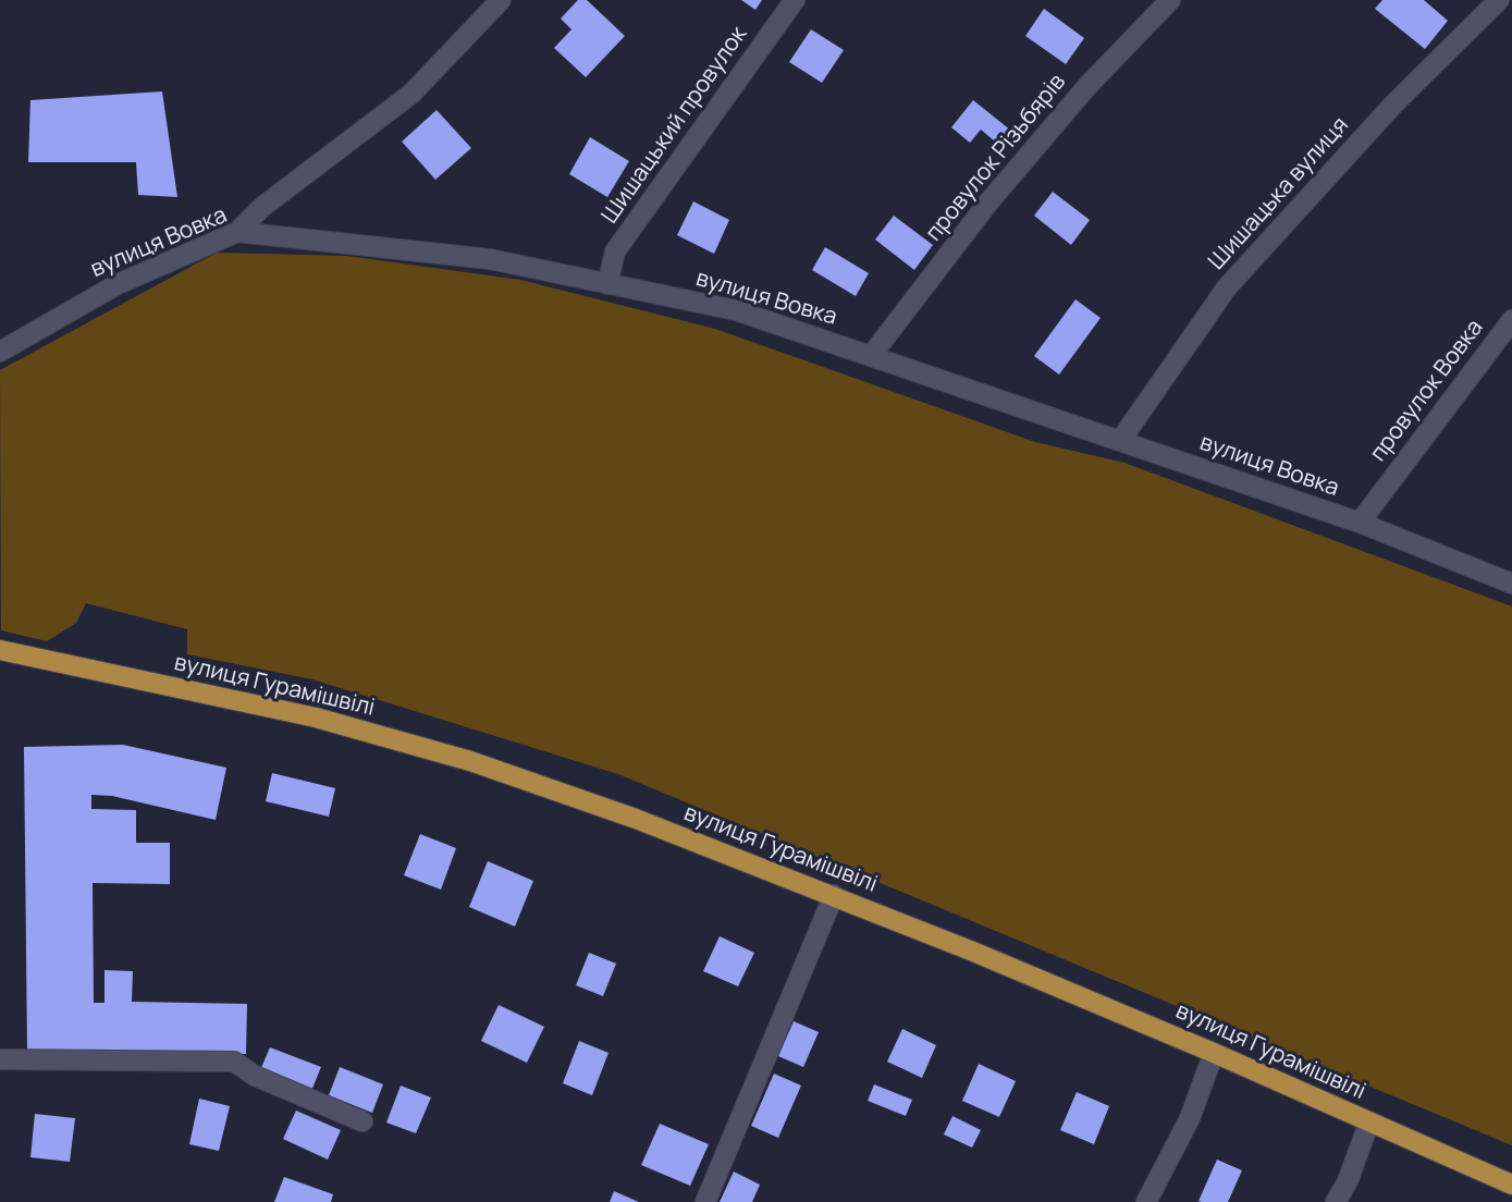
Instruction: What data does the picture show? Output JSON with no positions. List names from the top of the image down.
{
  "streets": {
    "main road": ["вулиця Гурамішвілі"],
    "street": [
      "Шишацький провулок",
      "провулок Різьбярів",
      "Шишацька вулиця",
      "вулиця Вовка",
      "провулок Вовка"
    ]
  },
  "crossings": [
    ["Шишацький провулок", "вулиця Вовка"],
    ["провулок Різьбярів", "вулиця Вовка"],
    ["Шишацька вулиця", "вулиця Вовка"],
    ["вулиця Вовка", "провулок Вовка"]
  ]
}
